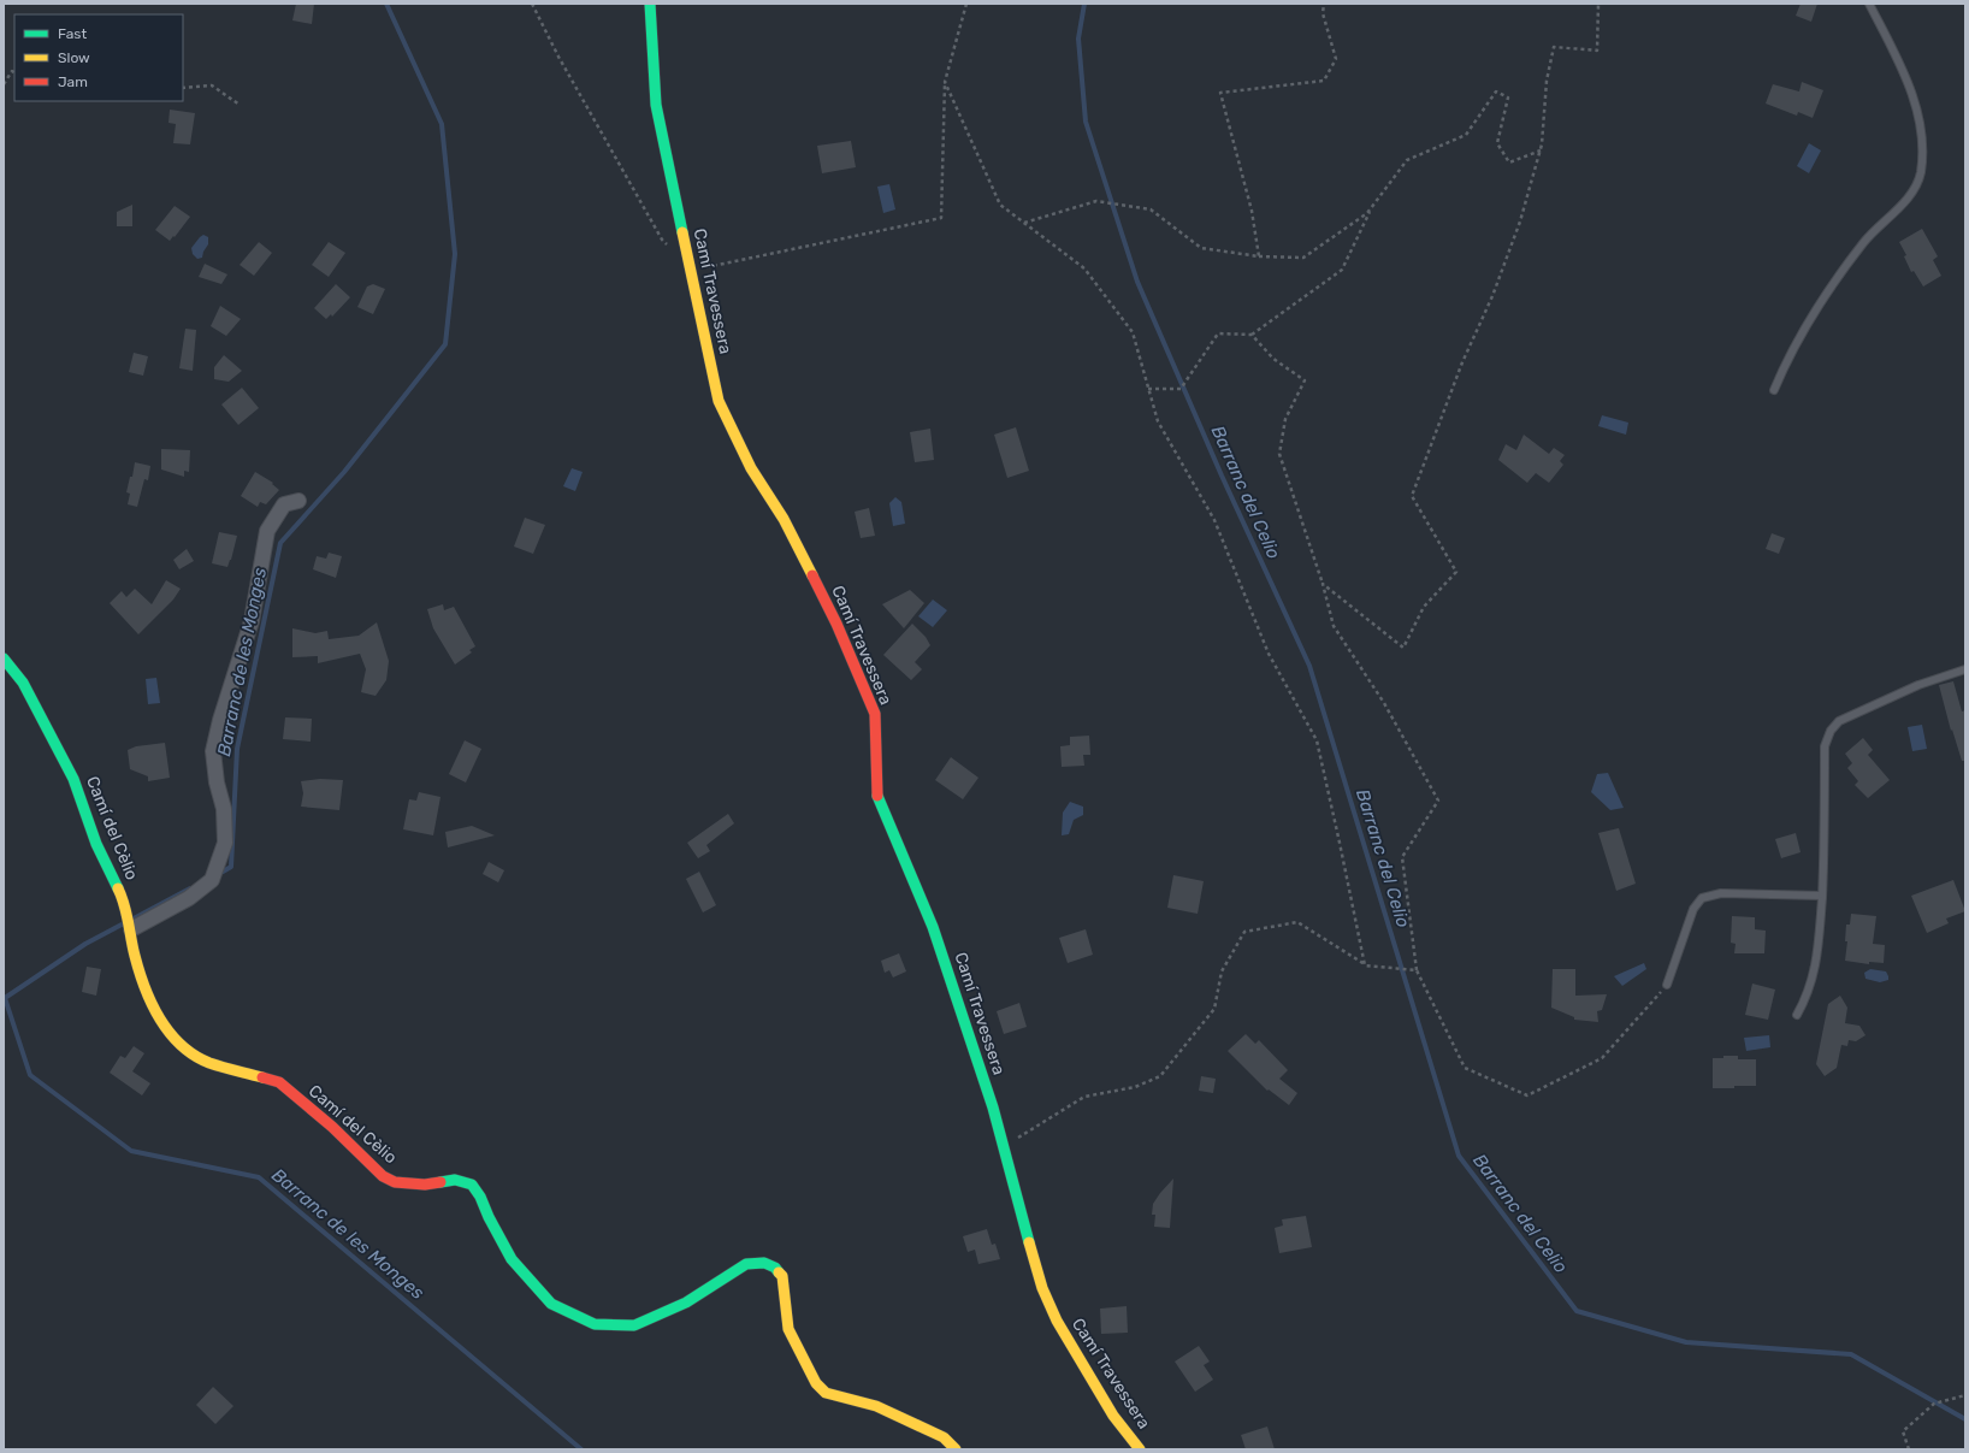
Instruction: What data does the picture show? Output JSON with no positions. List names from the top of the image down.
{
  "streets": {
    "street": ["Camí Travessera", "Camí del Cèlio"]
  },
  "water": ["Barranc del Celio", "Barranc de les Monges"],
  "legend": ["Fast", "Slow", "Jam"]
}
